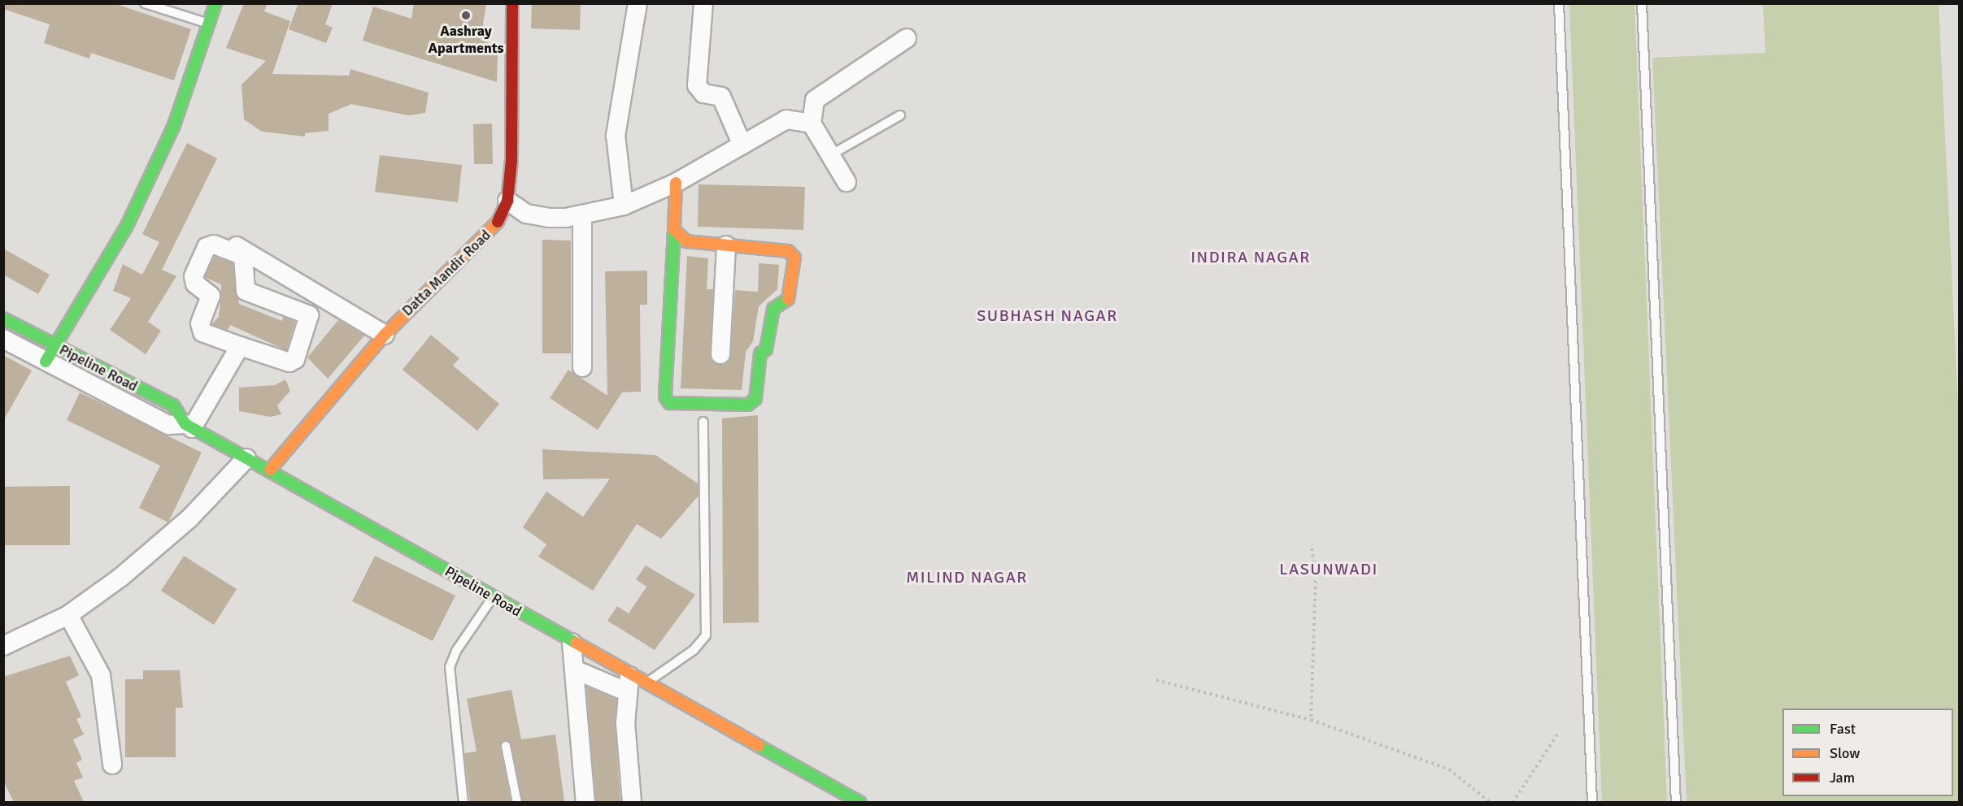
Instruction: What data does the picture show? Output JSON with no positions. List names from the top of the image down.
{
  "streets": {
    "street": ["Datta Mandir Road", "Pipeline Road"]
  },
  "crossings": [
    ["Datta Mandir Road", "Pipeline Road"]
  ],
  "districts": [
    "INDIRA NAGAR",
    "SUBHASH NAGAR",
    "LASUNWADI",
    "MILIND NAGAR"
  ],
  "places": ["Aashray Apartments"],
  "legend": ["Fast", "Slow", "Jam"]
}
